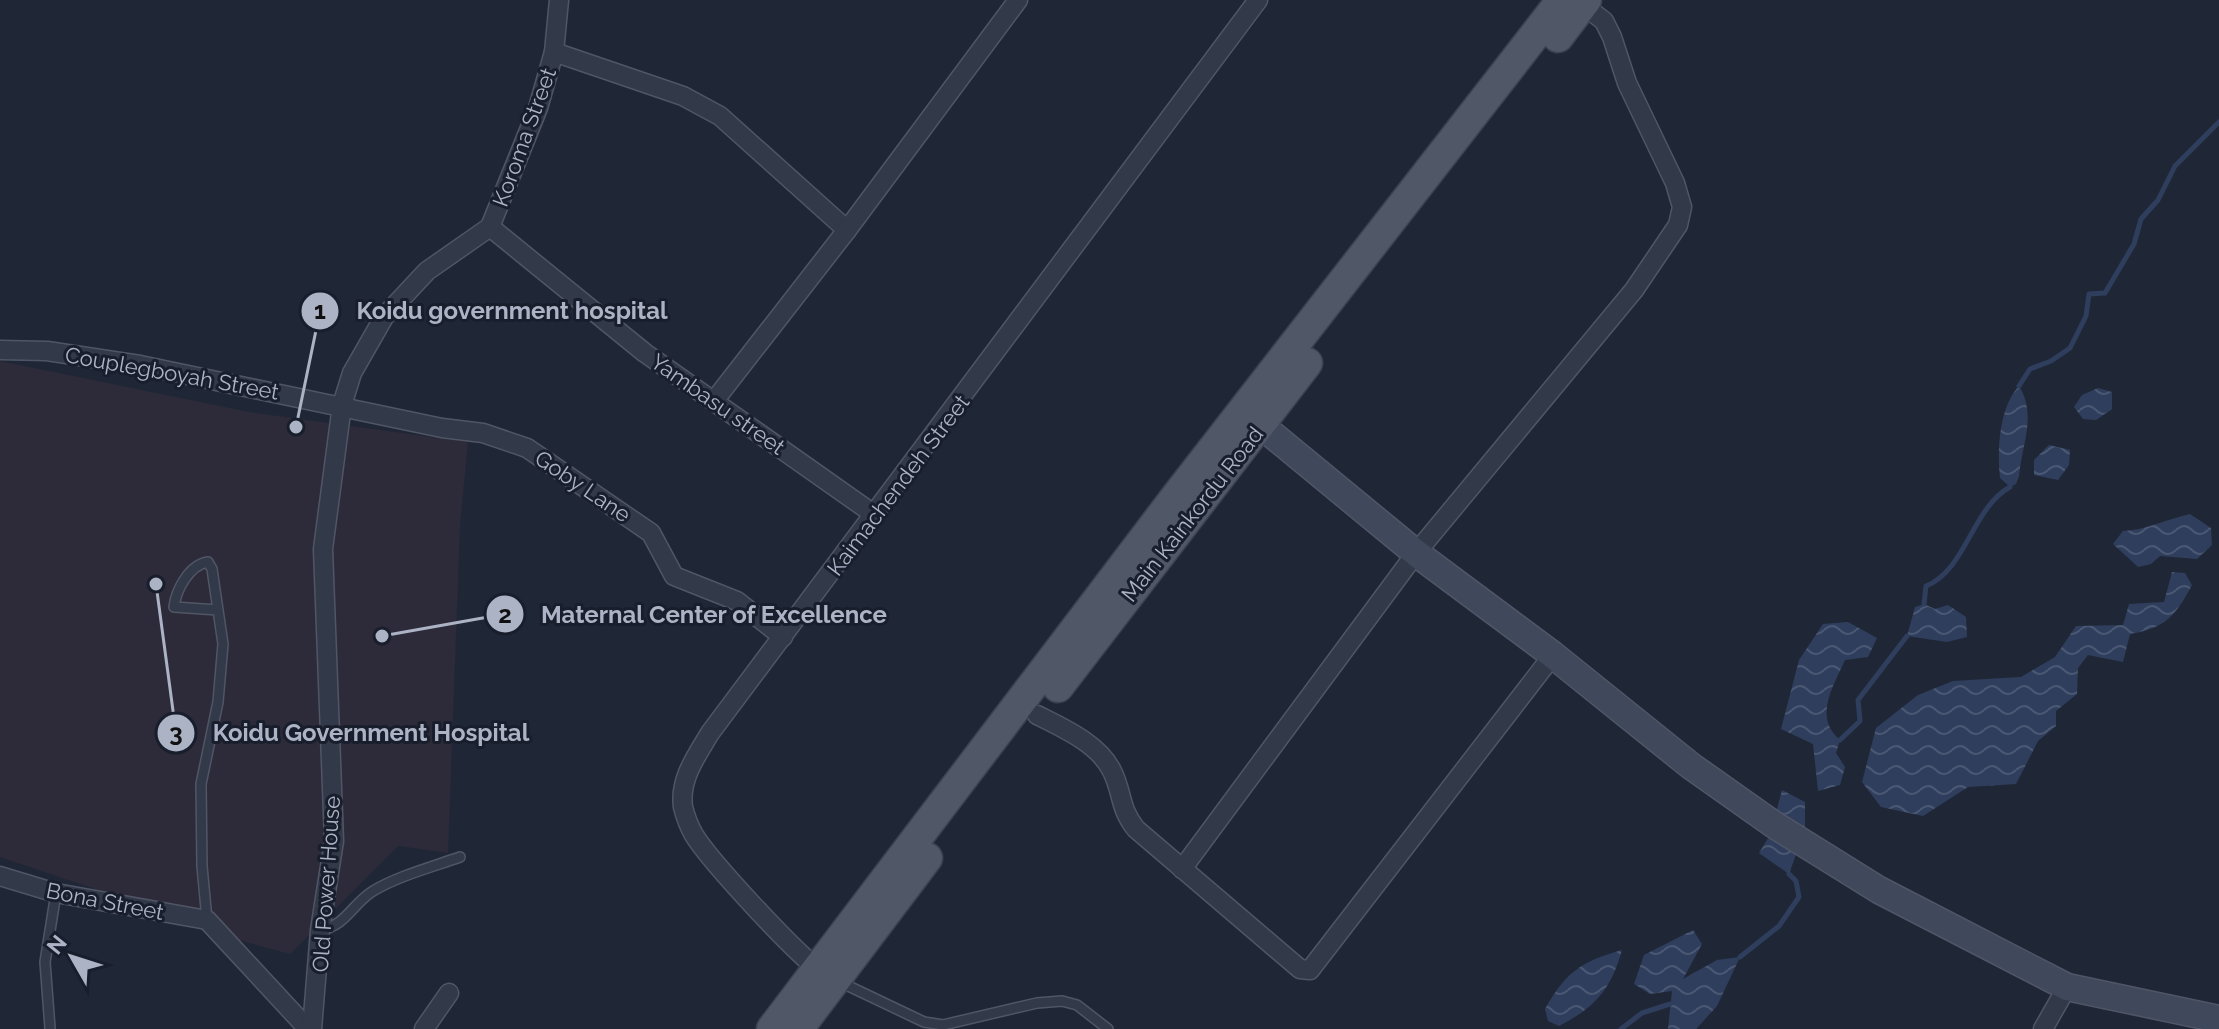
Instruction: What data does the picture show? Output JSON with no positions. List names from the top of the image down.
{
  "streets": {
    "main road": ["Main Kainkordu Road"],
    "street": [
      "Koroma Street",
      "Couplegboyah Street",
      "Yambasu street",
      "Kaimachendeh Street",
      "Goby Lane",
      "Old Power House",
      "Bona Street"
    ]
  },
  "crossings": [
    ["Koroma Street", "Couplegboyah Street"],
    ["Koroma Street", "Yambasu street"],
    ["Koroma Street", "Goby Lane"],
    ["Koroma Street", "Old Power House"],
    ["Couplegboyah Street", "Goby Lane"],
    ["Couplegboyah Street", "Old Power House"],
    ["Yambasu street", "Kaimachendeh Street"],
    ["Kaimachendeh Street", "Goby Lane"],
    ["Goby Lane", "Old Power House"]
  ],
  "places": ["Koidu government hospital", "Koidu Government Hospital", "Maternal Center of Excellence"],
  "north": "top left"
}
